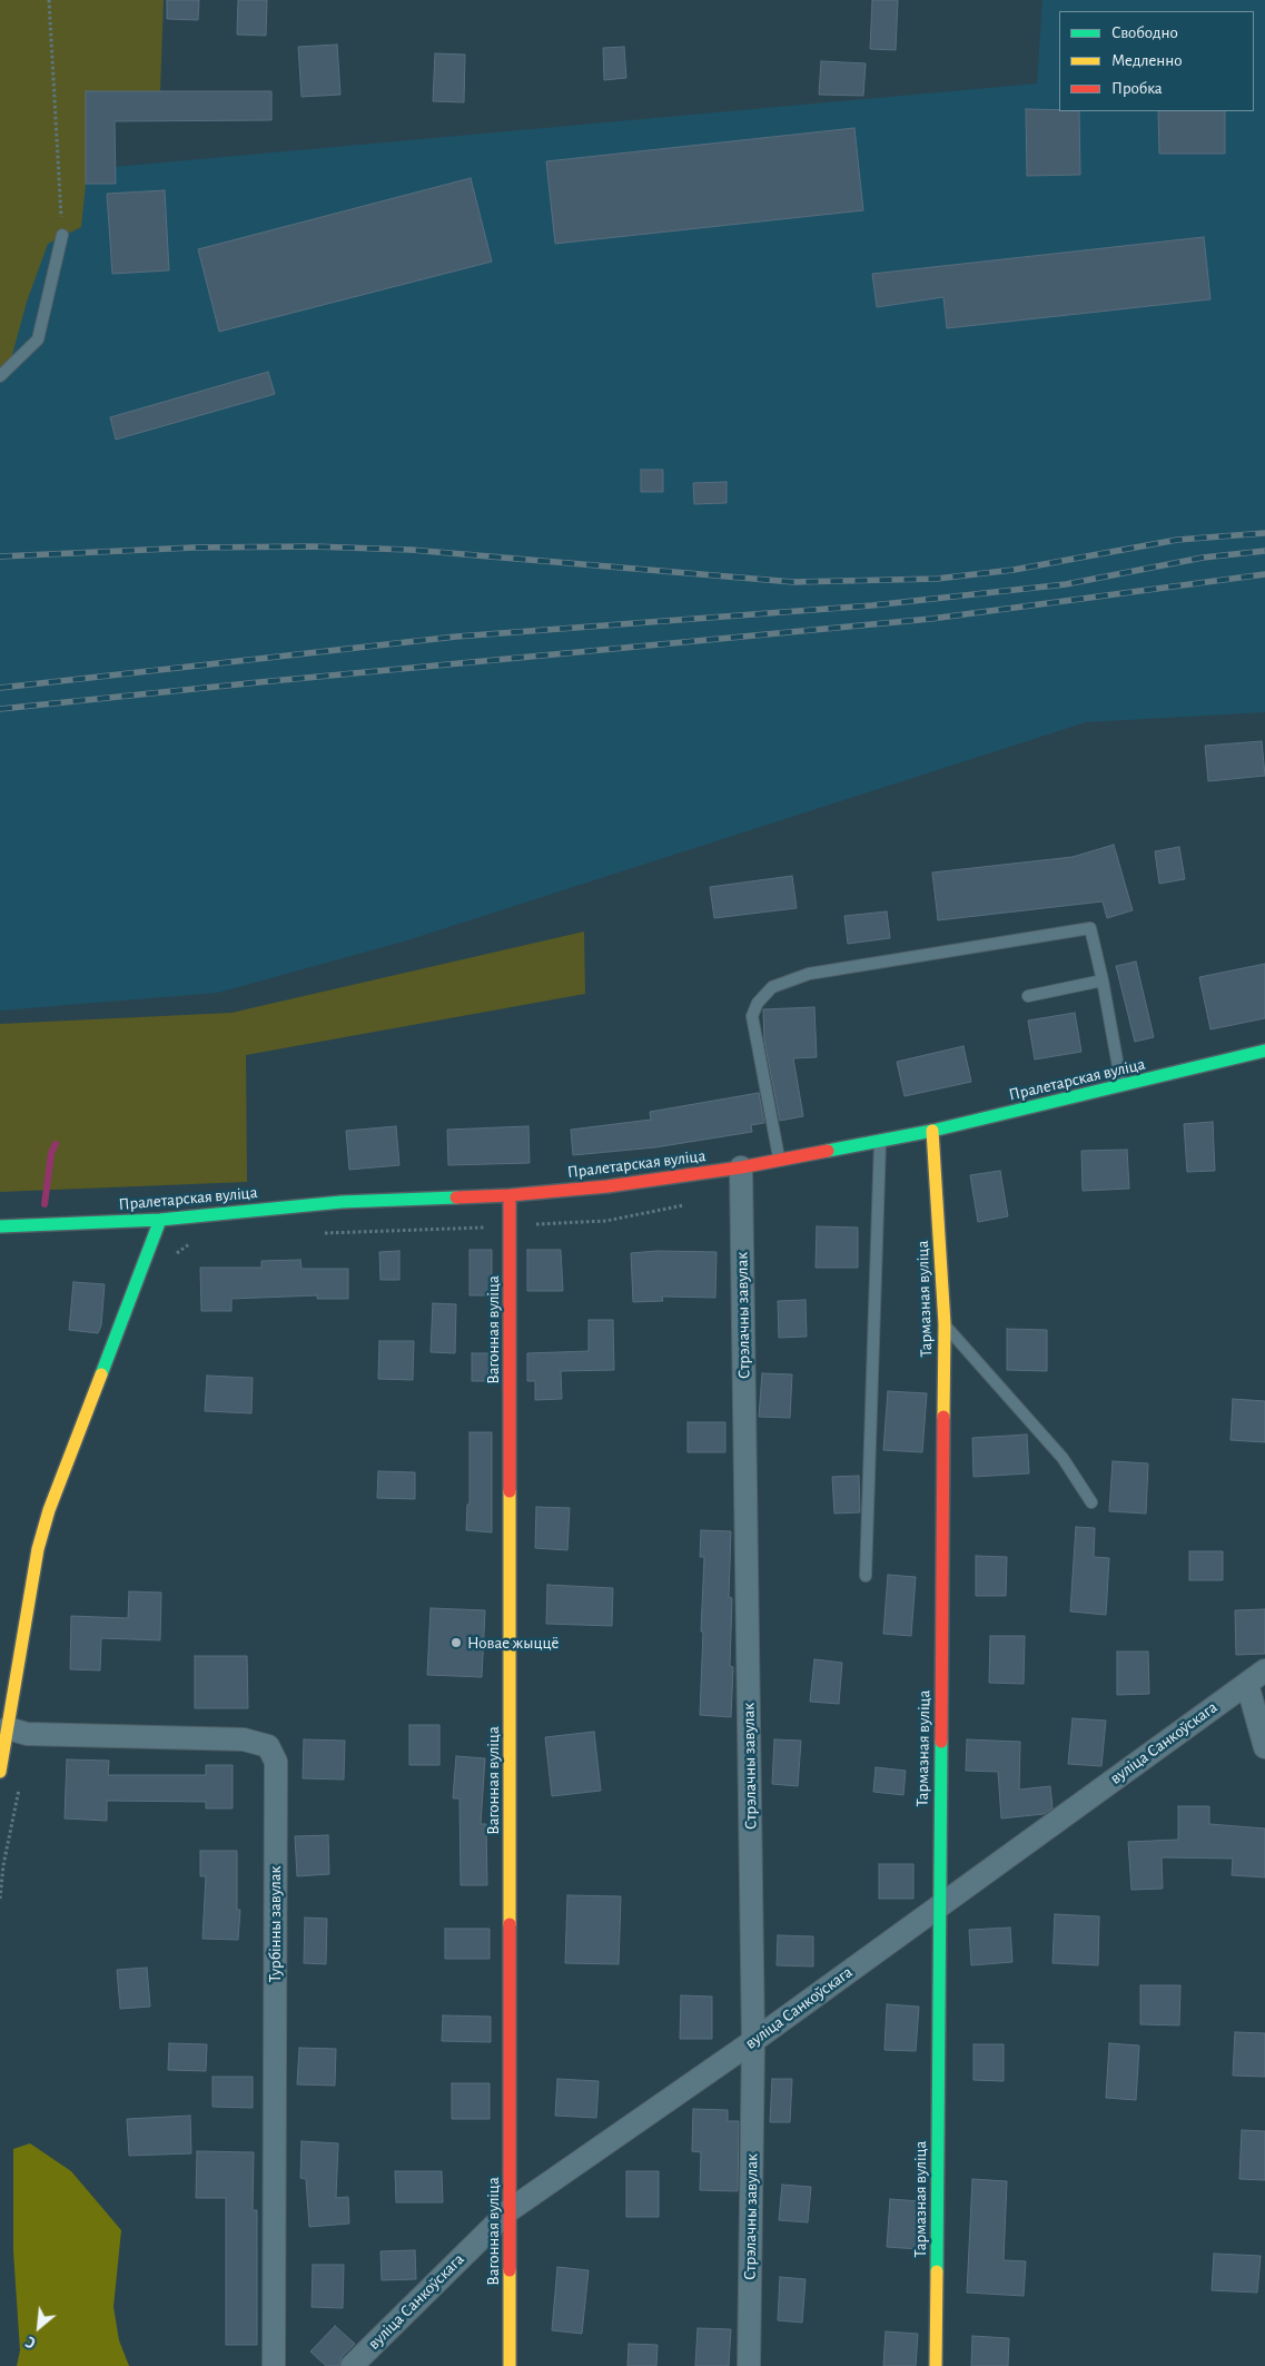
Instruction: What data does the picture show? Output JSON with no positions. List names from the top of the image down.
{
  "streets": {
    "street": [
      "Пралетарская вуліца",
      "Тармазная вуліца",
      "Стрэлачны завулак",
      "Вагонная вуліца",
      "вуліца Санкоўскага",
      "Турбінны завулак"
    ]
  },
  "crossings": [
    ["Пралетарская вуліца", "Тармазная вуліца"],
    ["Пралетарская вуліца", "Стрэлачны завулак"],
    ["Пралетарская вуліца", "Вагонная вуліца"],
    ["Тармазная вуліца", "вуліца Санкоўскага"],
    ["Стрэлачны завулак", "вуліца Санкоўскага"],
    ["Вагонная вуліца", "вуліца Санкоўскага"]
  ],
  "places": ["Новае жыццё"],
  "legend": ["Свободно", "Медленно", "Пробка"],
  "north": "bottom left"
}
